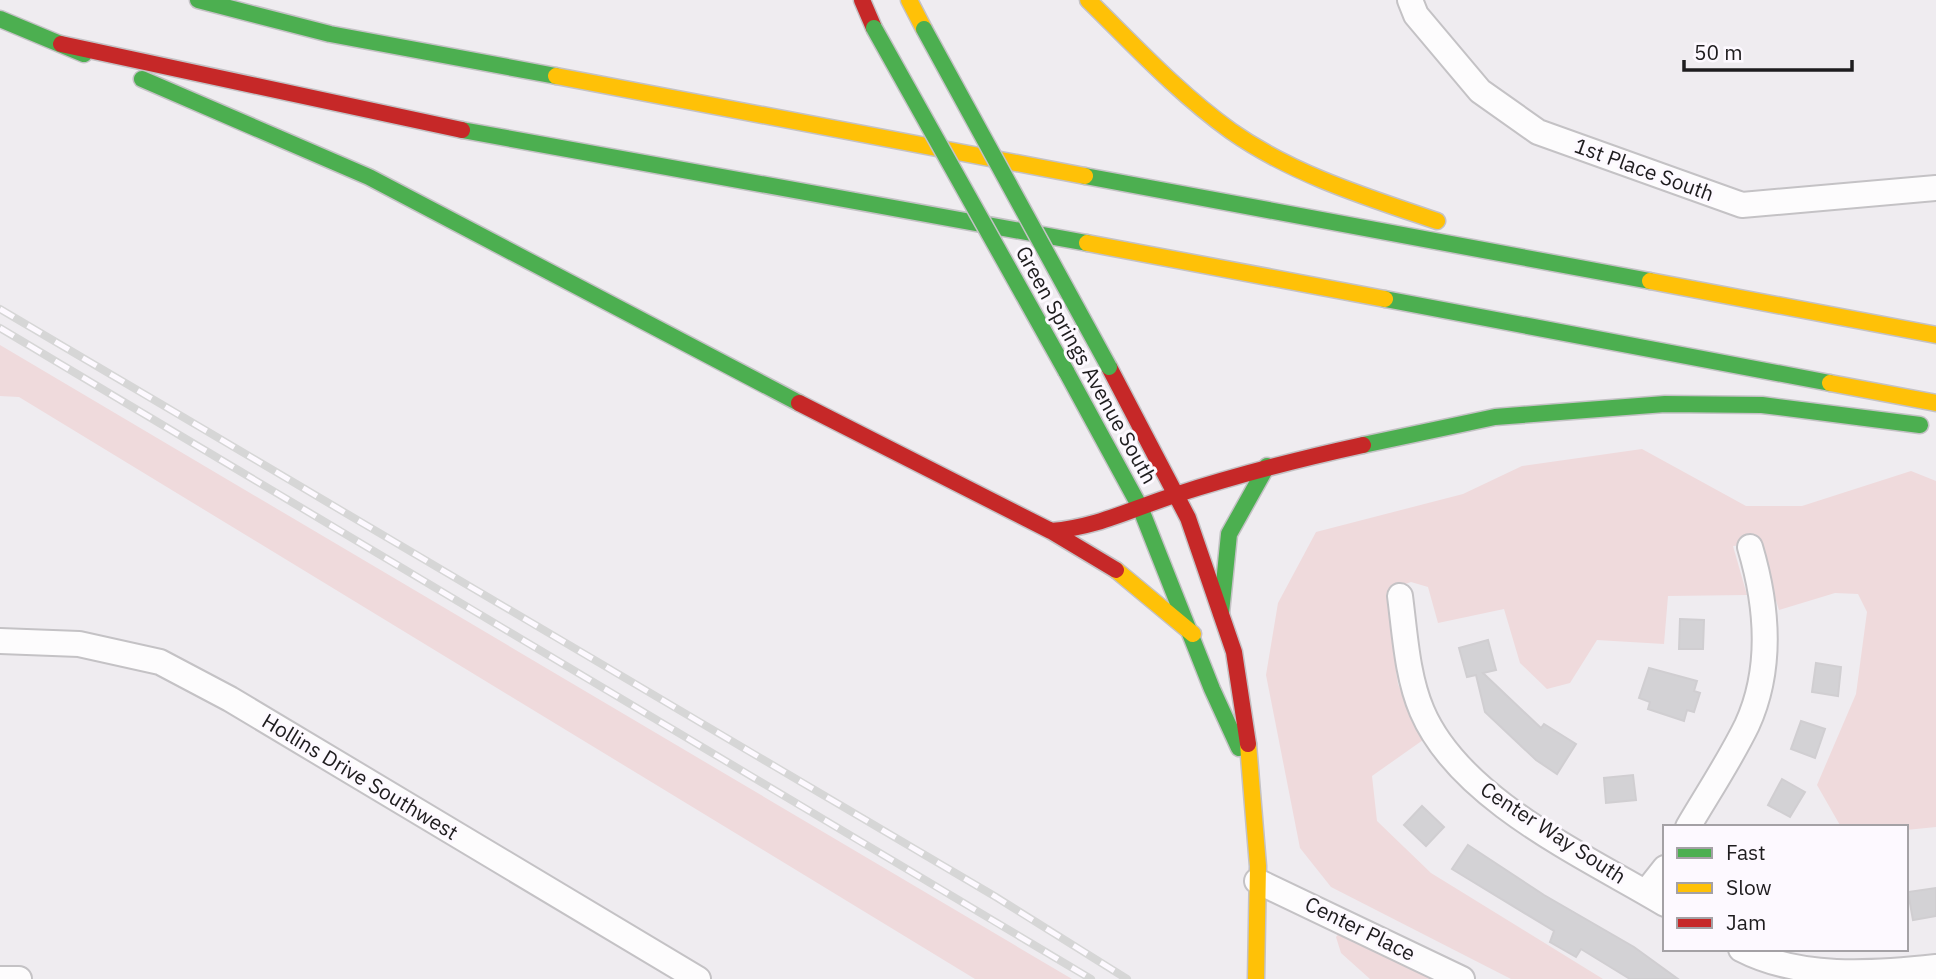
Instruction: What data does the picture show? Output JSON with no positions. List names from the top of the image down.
{
  "streets": {
    "main road": ["Green Springs Avenue South"],
    "street": [
      "1st Place South",
      "Hollins Drive Southwest",
      "Center Way South",
      "Center Place"
    ]
  },
  "crossings": [
    ["Green Springs Avenue South", "Center Place"]
  ],
  "legend": ["Fast", "Slow", "Jam"],
  "scale_bar": "50 m"
}
